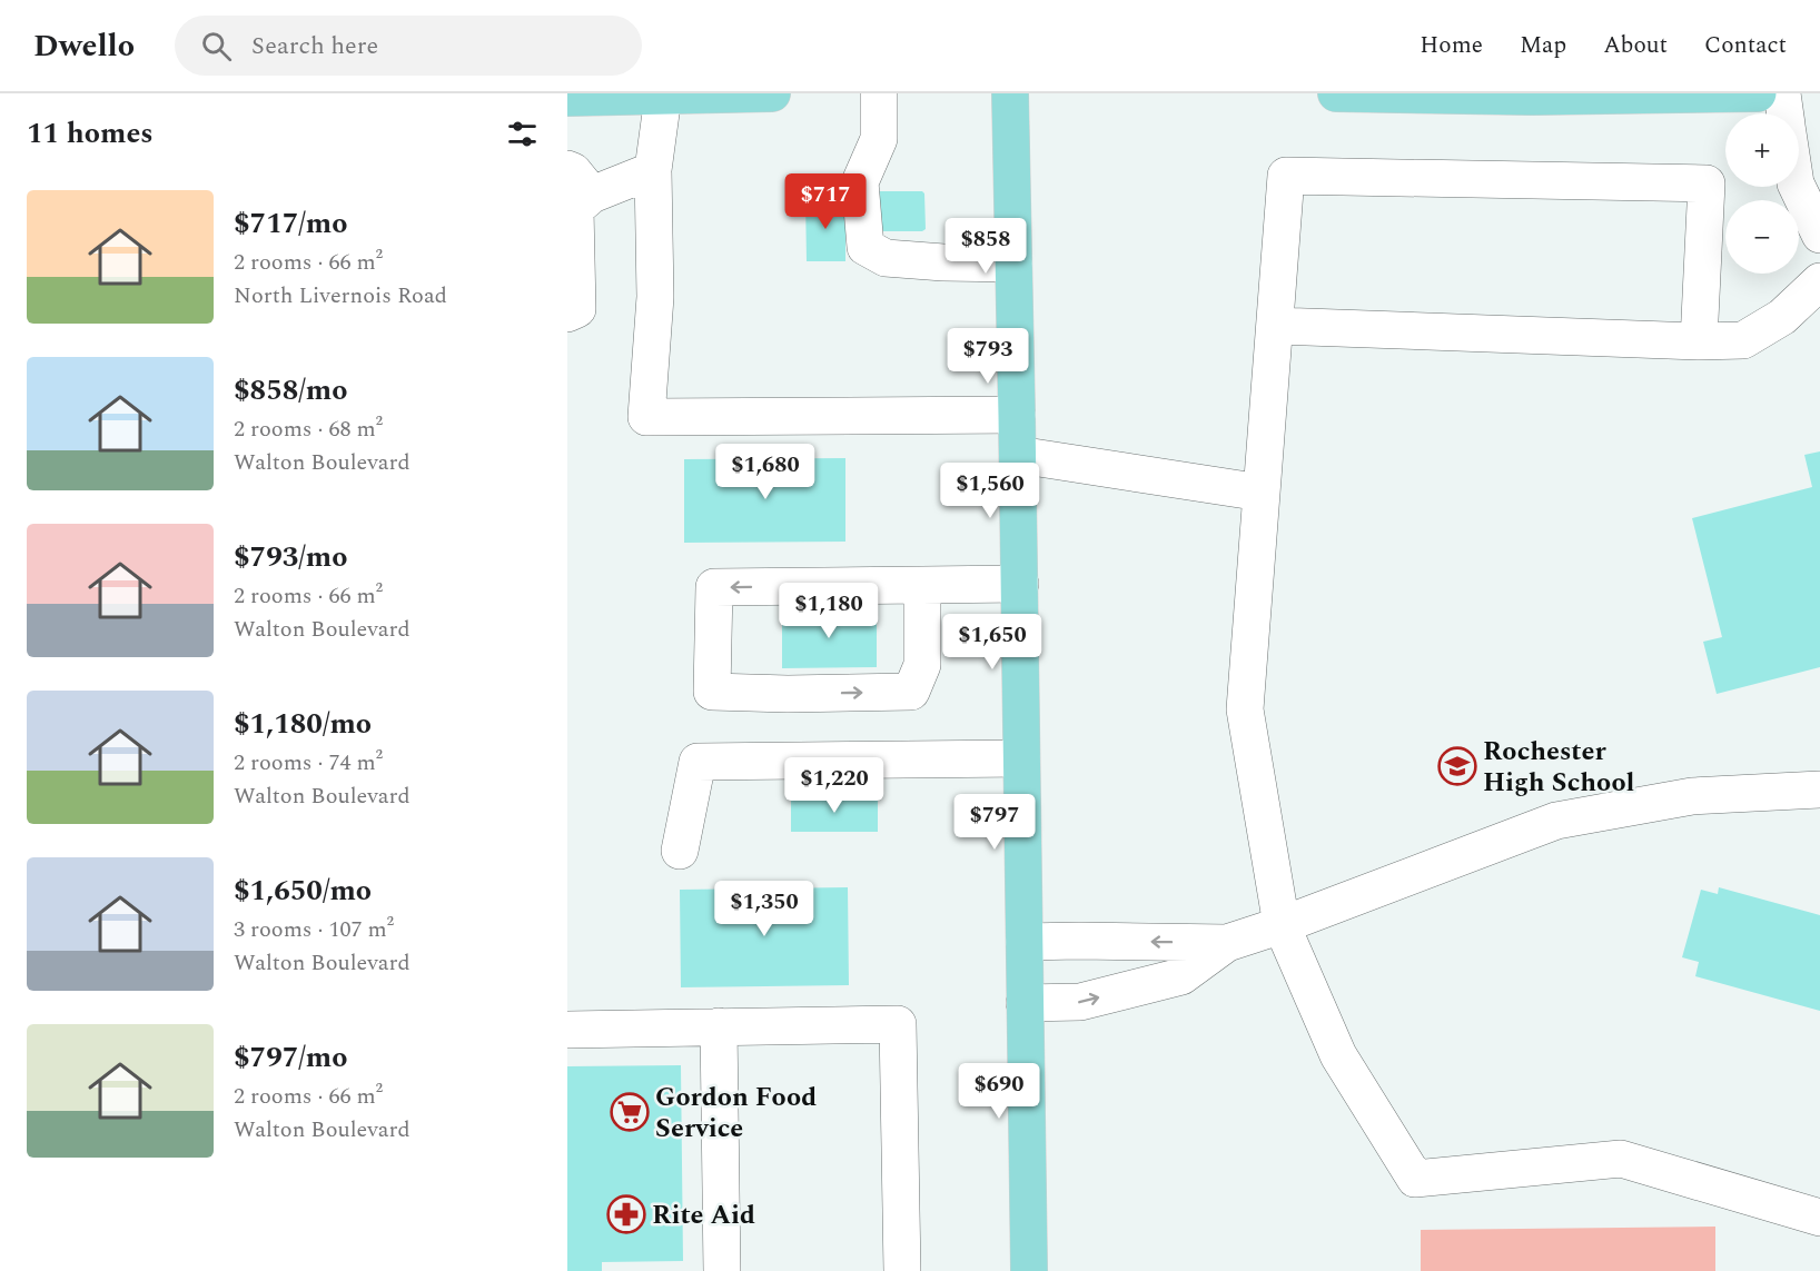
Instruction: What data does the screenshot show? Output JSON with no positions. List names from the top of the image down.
{
  "places": {
    "school or university": ["Rochester High School"],
    "supermarket": ["Gordon Food Service"],
    "pharmacy": ["Rite Aid"]
  },
  "page": {
    "header": "Dwello",
    "search": "Search here",
    "nav": [
      "Home",
      "Map",
      "About",
      "Contact"
    ],
    "heading": "11 homes",
    "map_buttons": ["+", "−"],
    "list": [
      {
        "name": "$717/mo",
        "note": "2 rooms · 66 m² · North Livernois Road"
      },
      {
        "name": "$858/mo",
        "note": "2 rooms · 68 m² · Walton Boulevard"
      },
      {
        "name": "$793/mo",
        "note": "2 rooms · 66 m² · Walton Boulevard"
      },
      {
        "name": "$1,180/mo",
        "note": "2 rooms · 74 m² · Walton Boulevard"
      },
      {
        "name": "$1,650/mo",
        "note": "3 rooms · 107 m² · Walton Boulevard"
      },
      {
        "name": "$797/mo",
        "note": "2 rooms · 66 m² · Walton Boulevard"
      }
    ],
    "price": [
      "$717",
      "$858",
      "$793",
      "$1,680",
      "$1,560",
      "$1,180",
      "$1,650",
      "$1,220",
      "$797",
      "$1,350",
      "$690"
    ]
  }
}
